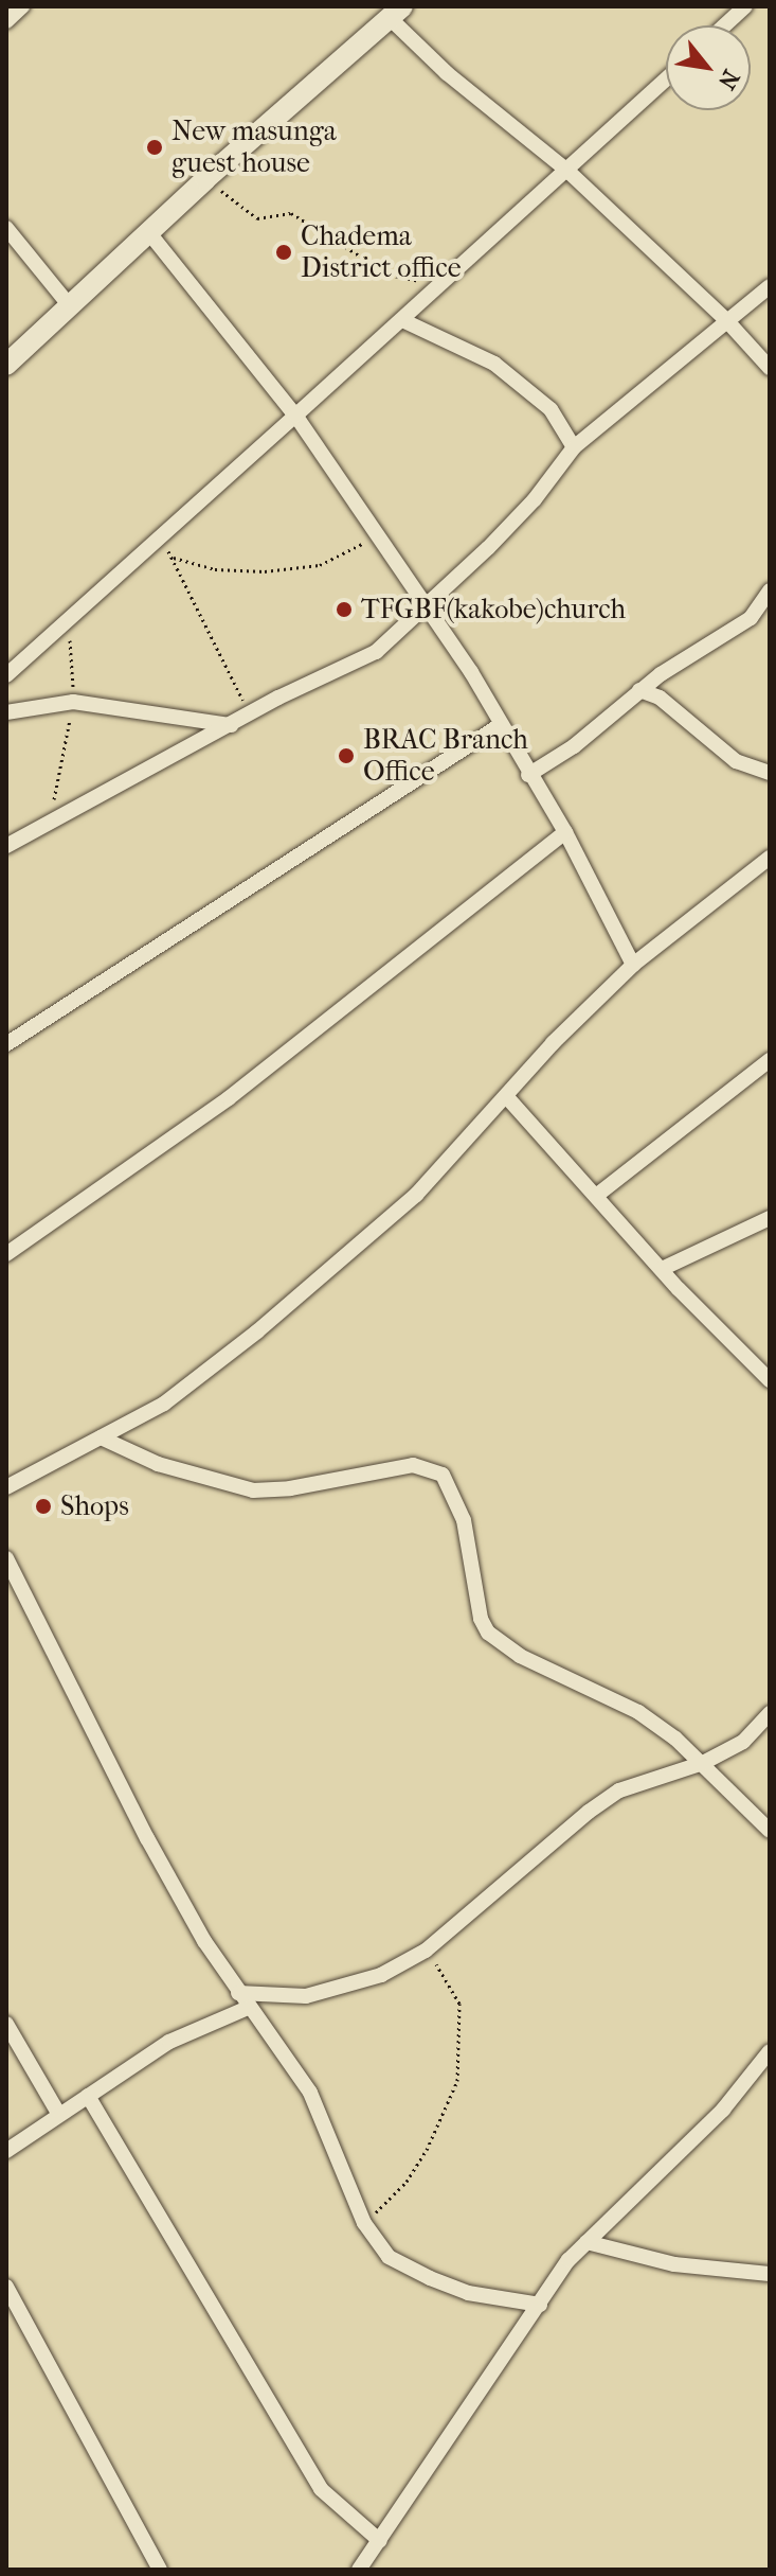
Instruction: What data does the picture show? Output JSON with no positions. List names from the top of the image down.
{
  "places": [
    "New masunga guest house",
    "Chadema District office",
    "TFGBF(kakobe)church",
    "BRAC Branch Office",
    "Shops"
  ],
  "north": "bottom right"
}
